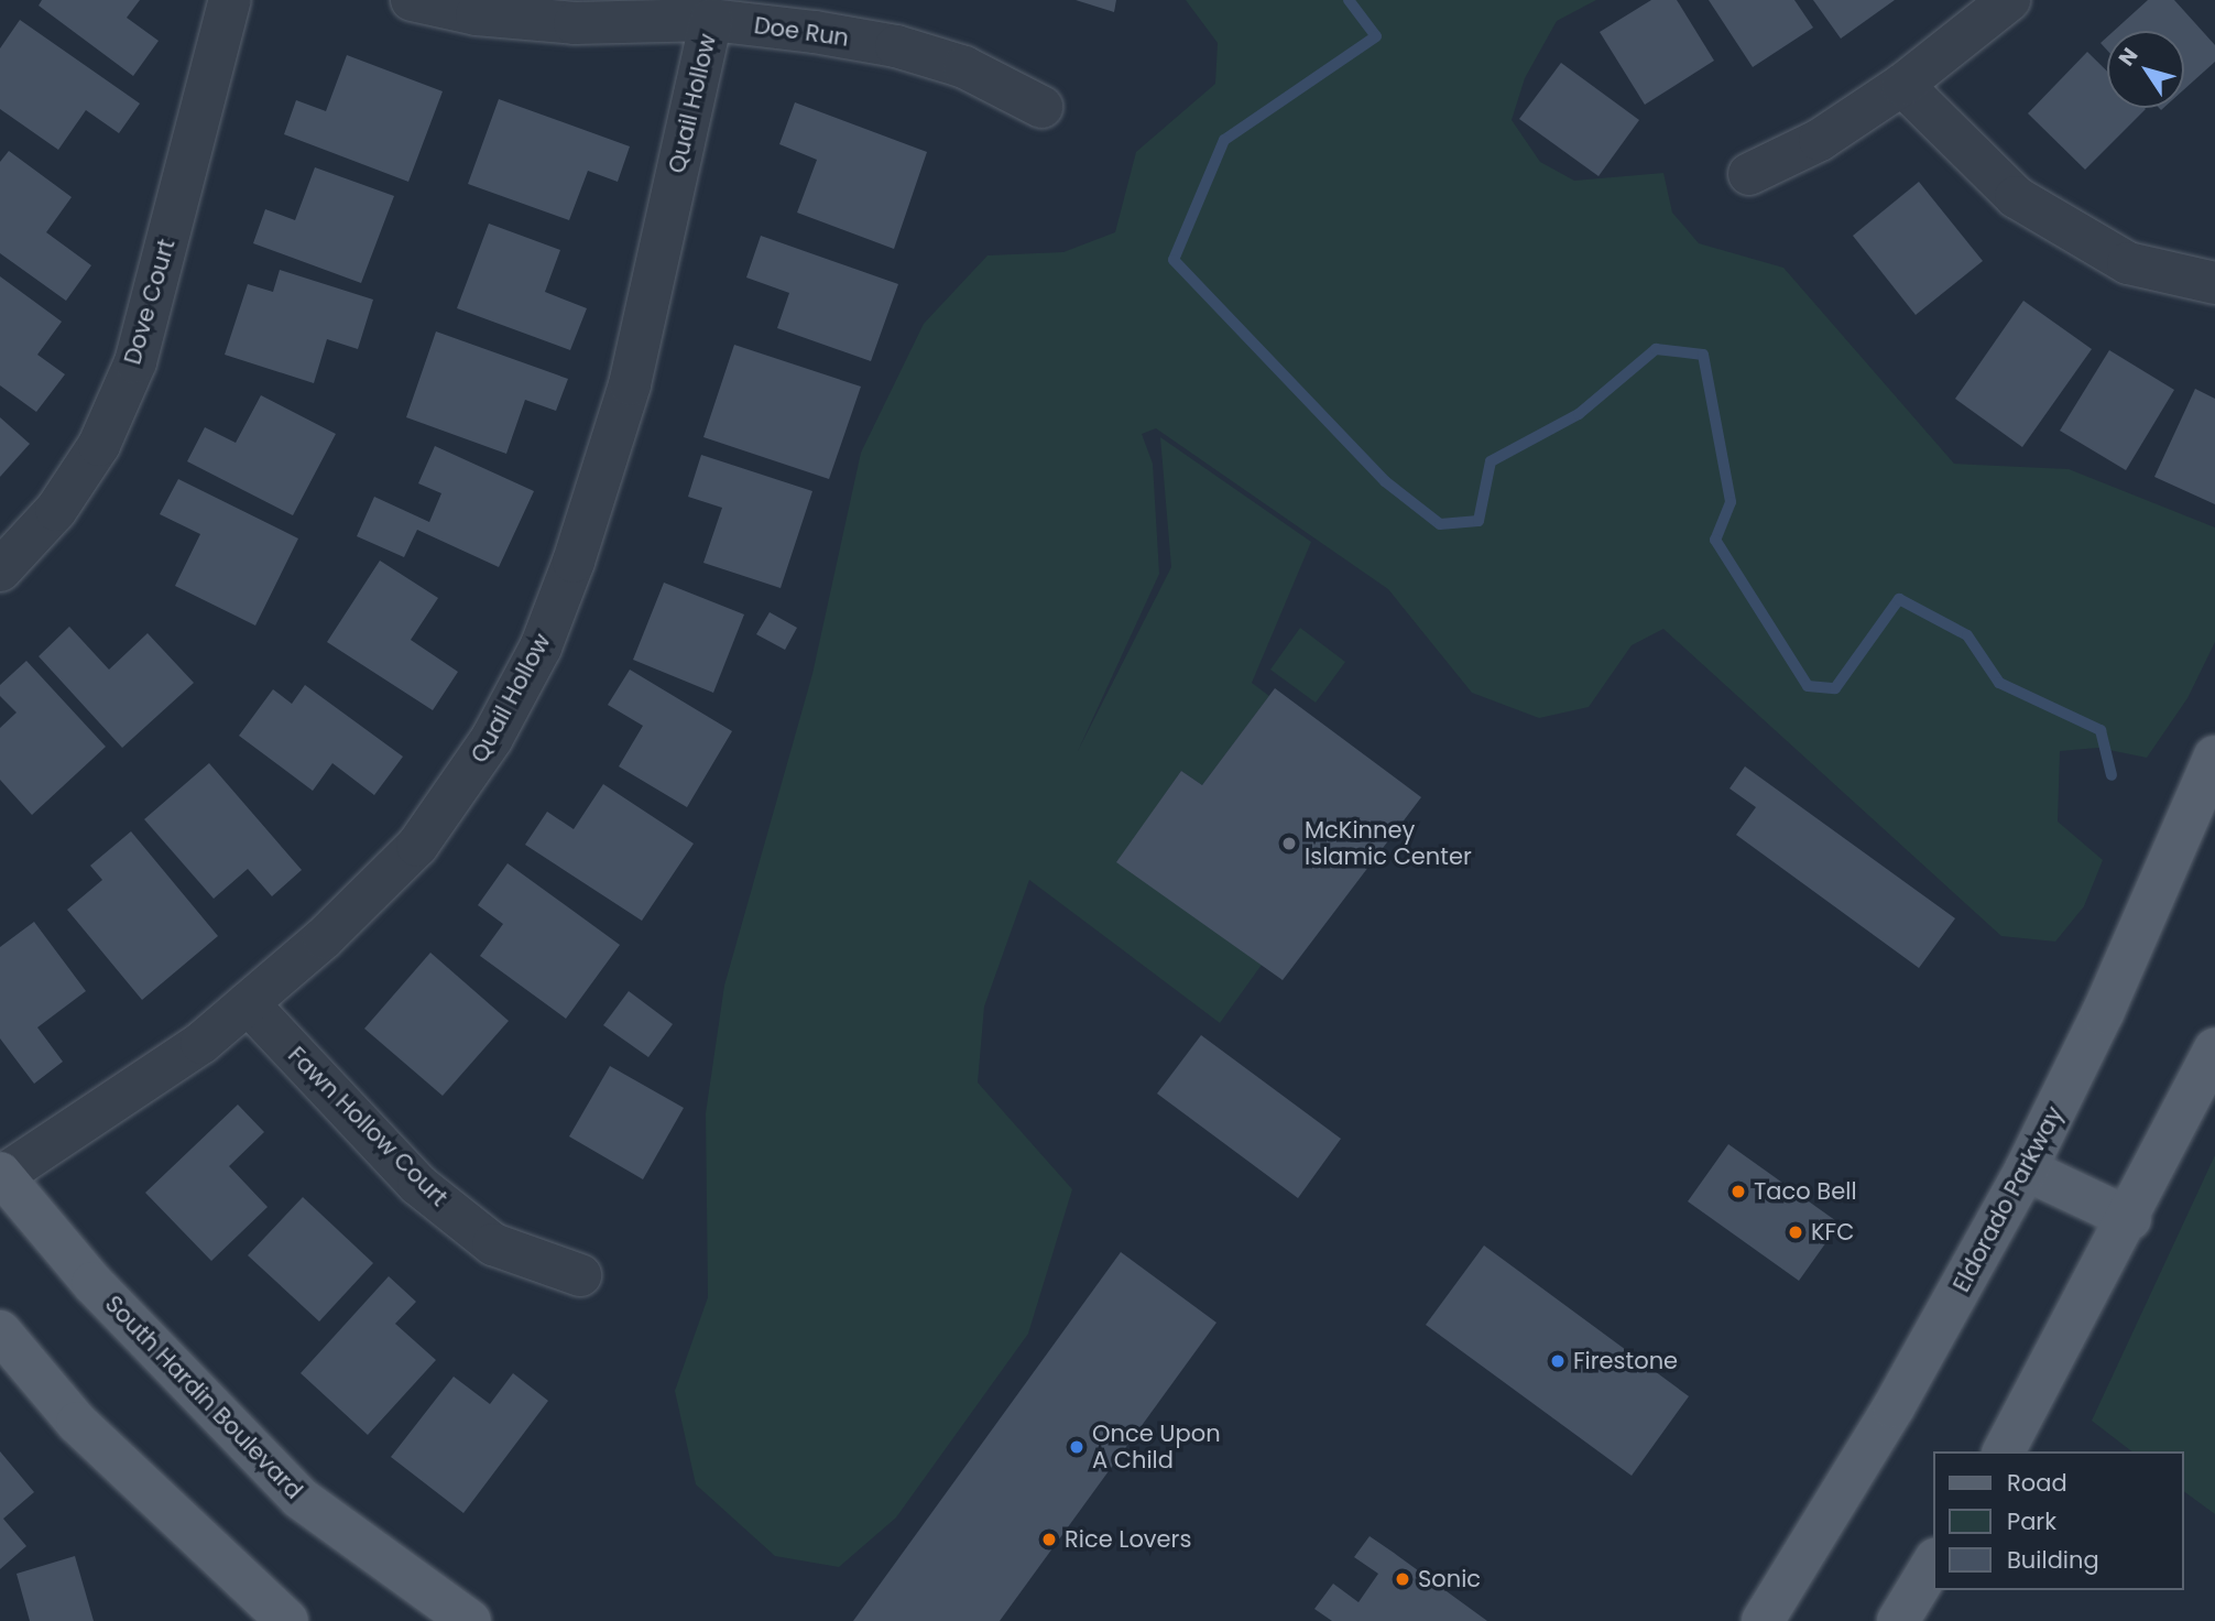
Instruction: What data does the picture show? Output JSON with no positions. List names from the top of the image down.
{
  "streets": {
    "main road": ["Eldorado Parkway", "South Hardin Boulevard"],
    "street": [
      "Doe Run",
      "Quail Hollow",
      "Dove Court",
      "Fawn Hollow Court"
    ]
  },
  "crossings": [
    ["Doe Run", "Quail Hollow"],
    ["Quail Hollow", "Fawn Hollow Court"],
    ["Quail Hollow", "South Hardin Boulevard"]
  ],
  "places": [
    "McKinney Islamic Center",
    "Taco Bell",
    "KFC",
    "Firestone",
    "Once Upon A Child",
    "Rice Lovers",
    "Sonic"
  ],
  "legend": ["Road", "Park", "Building"],
  "north": "top left"
}
